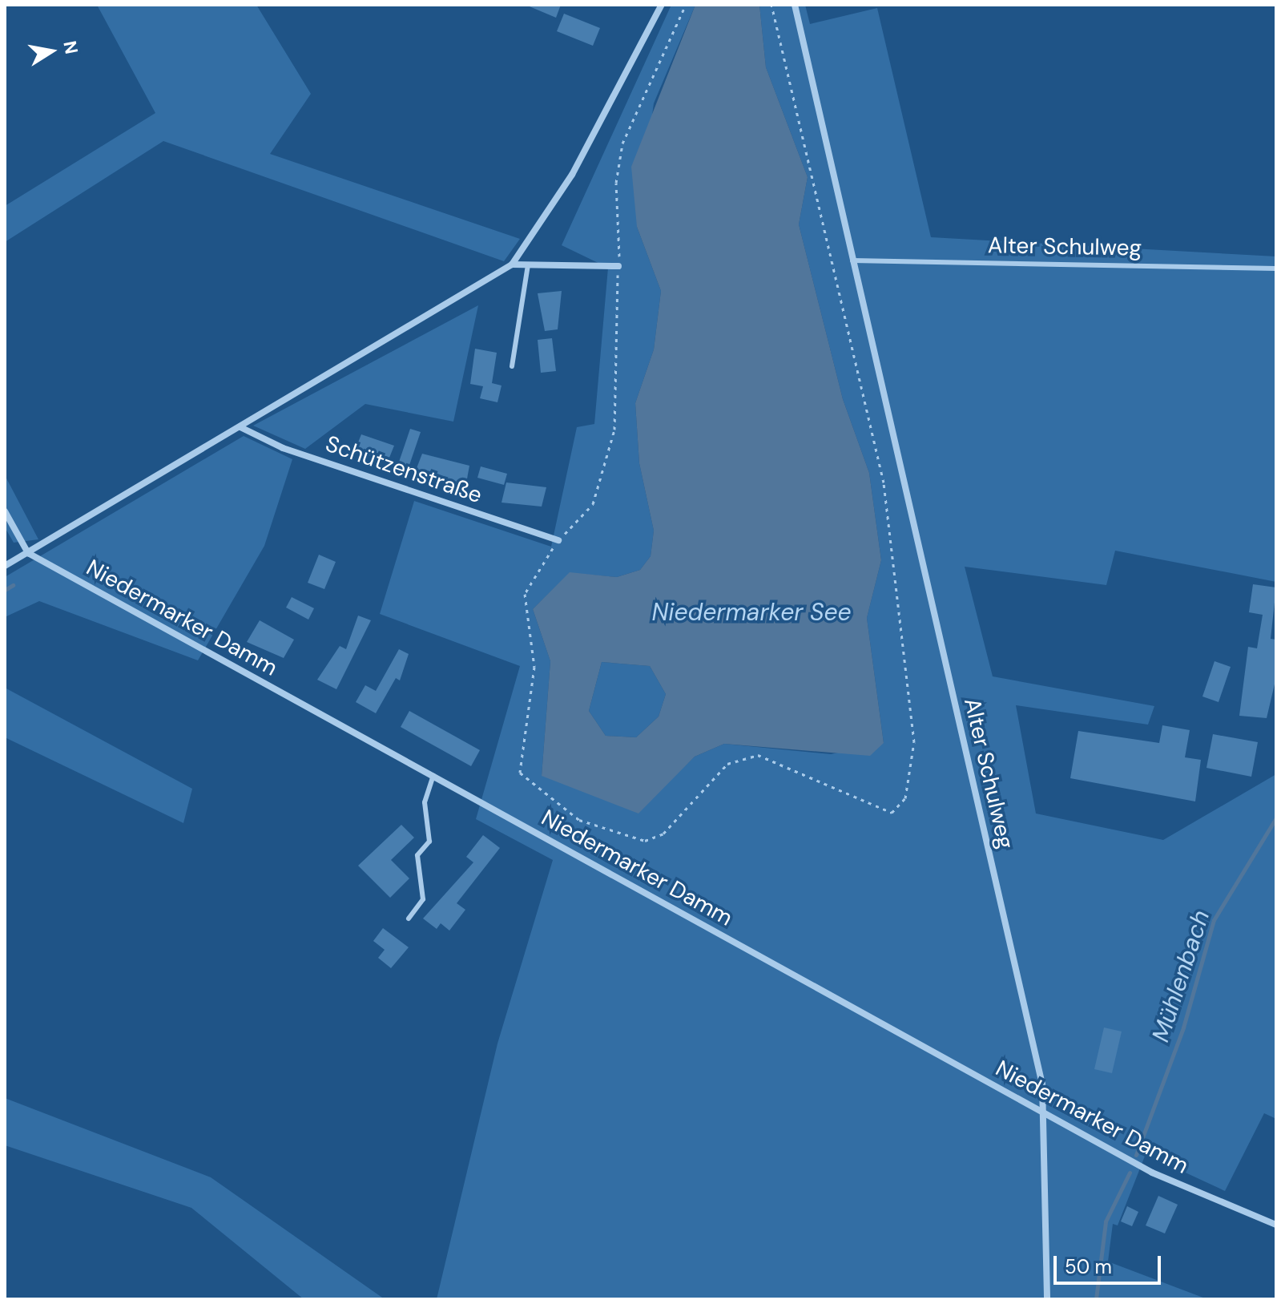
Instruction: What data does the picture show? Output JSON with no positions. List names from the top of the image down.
{
  "streets": {
    "street": ["Alter Schulweg", "Schützenstraße", "Niedermarker Damm"]
  },
  "crossings": [
    ["Alter Schulweg", "Niedermarker Damm"]
  ],
  "water": ["Niedermarker See", "Mühlenbach"],
  "scale_bar": "50 m",
  "north": "right"
}
